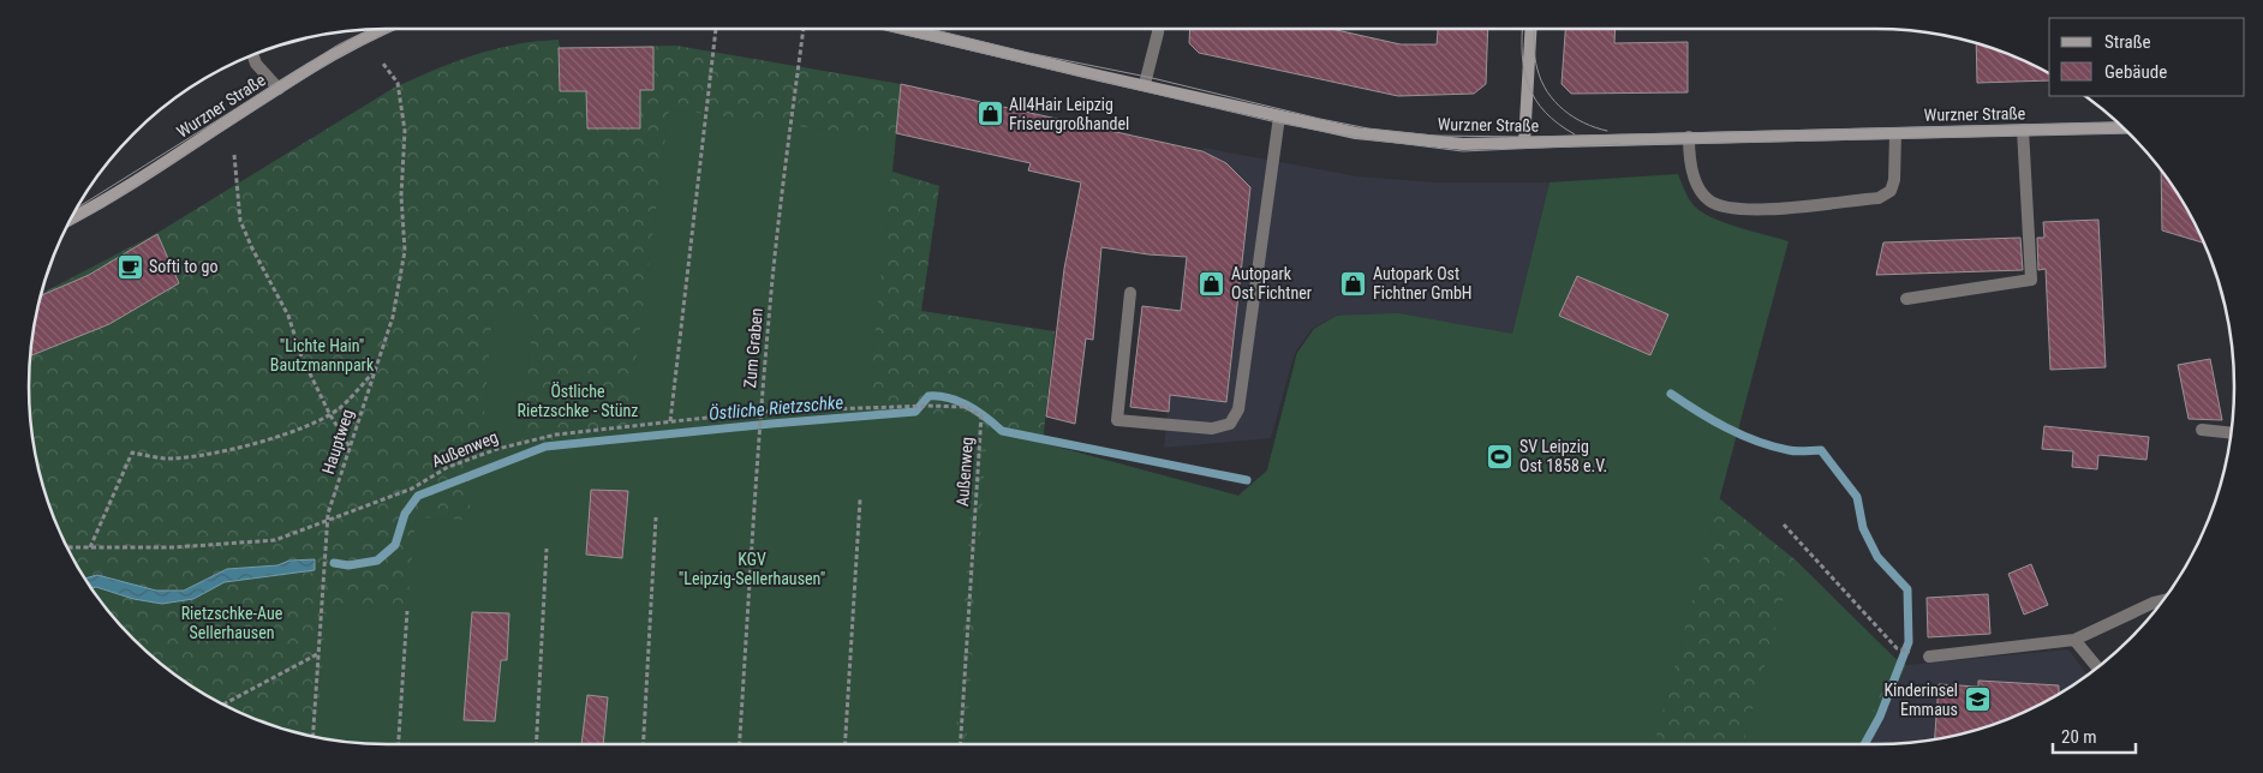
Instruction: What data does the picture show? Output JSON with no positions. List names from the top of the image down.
{
  "streets": {
    "main road": ["Wurzner Straße"],
    "path": ["Zum Graben", "Hauptweg", "Außenweg"]
  },
  "crossings": [
    ["Zum Graben", "Außenweg"],
    ["Hauptweg", "Außenweg"]
  ],
  "water": ["Östliche Rietzschke"],
  "parks": [
    "\"Lichte Hain\" Bautzmannpark",
    "Östliche Rietzschke - Stünz",
    "KGV \"Leipzig-Sellerhausen\"",
    "Rietzschke-Aue Sellerhausen"
  ],
  "places": {
    "shop": ["All4Hair Leipzig Friseurgroßhandel", "Autopark Ost Fichtner", "Autopark Ost Fichtner GmbH"],
    "cafe": ["Softi to go"],
    "sports": ["SV Leipzig Ost 1858 e.V."],
    "school or university": ["Kinderinsel Emmaus"]
  },
  "legend": ["Straße", "Gebäude"],
  "scale_bar": "20 m"
}
